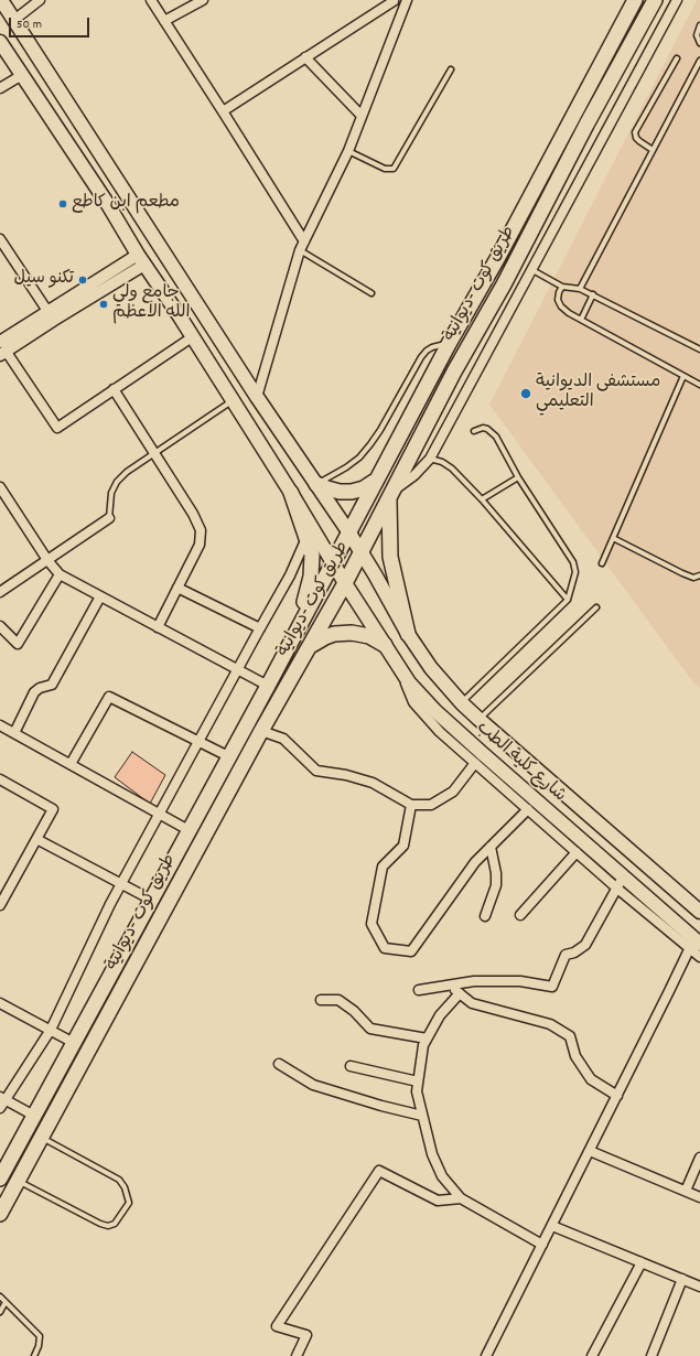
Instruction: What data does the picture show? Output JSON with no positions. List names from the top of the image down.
{
  "streets": {
    "main road": ["طريق كوت -ديوانية", "شارع كلية الطب"]
  },
  "crossings": [
    ["طريق كوت -ديوانية", "شارع كلية الطب"]
  ],
  "places": [
    "مطعم ابن كاطع",
    "تكنو سيل",
    "جامع ولي الله الاعظم",
    "مستشفى الديوانية التعليمي"
  ],
  "scale_bar": "50 m"
}
